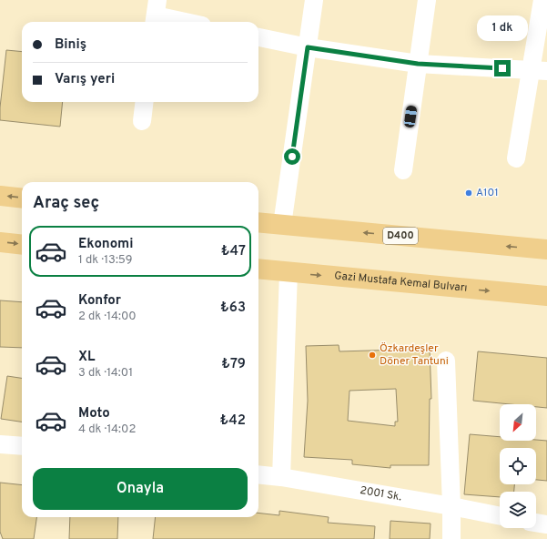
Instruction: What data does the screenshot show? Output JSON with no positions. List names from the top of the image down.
{
  "streets": {
    "highway": ["D400", "Gazi Mustafa Kemal Bulvarı"],
    "street": ["2001 Sk."]
  },
  "places": ["A101", "Özkardeşler Döner Tantuni"],
  "north": "bottom left",
  "page": {
    "bubble": "1 dk",
    "banner": ["Biniş", "Varış yeri"],
    "heading": "Araç seç",
    "list": [
      {
        "name": "Ekonomi",
        "note": "1 dk · 13:59",
        "value": "₺47"
      },
      {
        "name": "Konfor",
        "note": "2 dk · 14:00",
        "value": "₺63"
      },
      {
        "name": "XL",
        "note": "3 dk · 14:01",
        "value": "₺79"
      },
      {
        "name": "Moto",
        "note": "4 dk · 14:02",
        "value": "₺42"
      }
    ],
    "buttons": "Onayla"
  }
}
